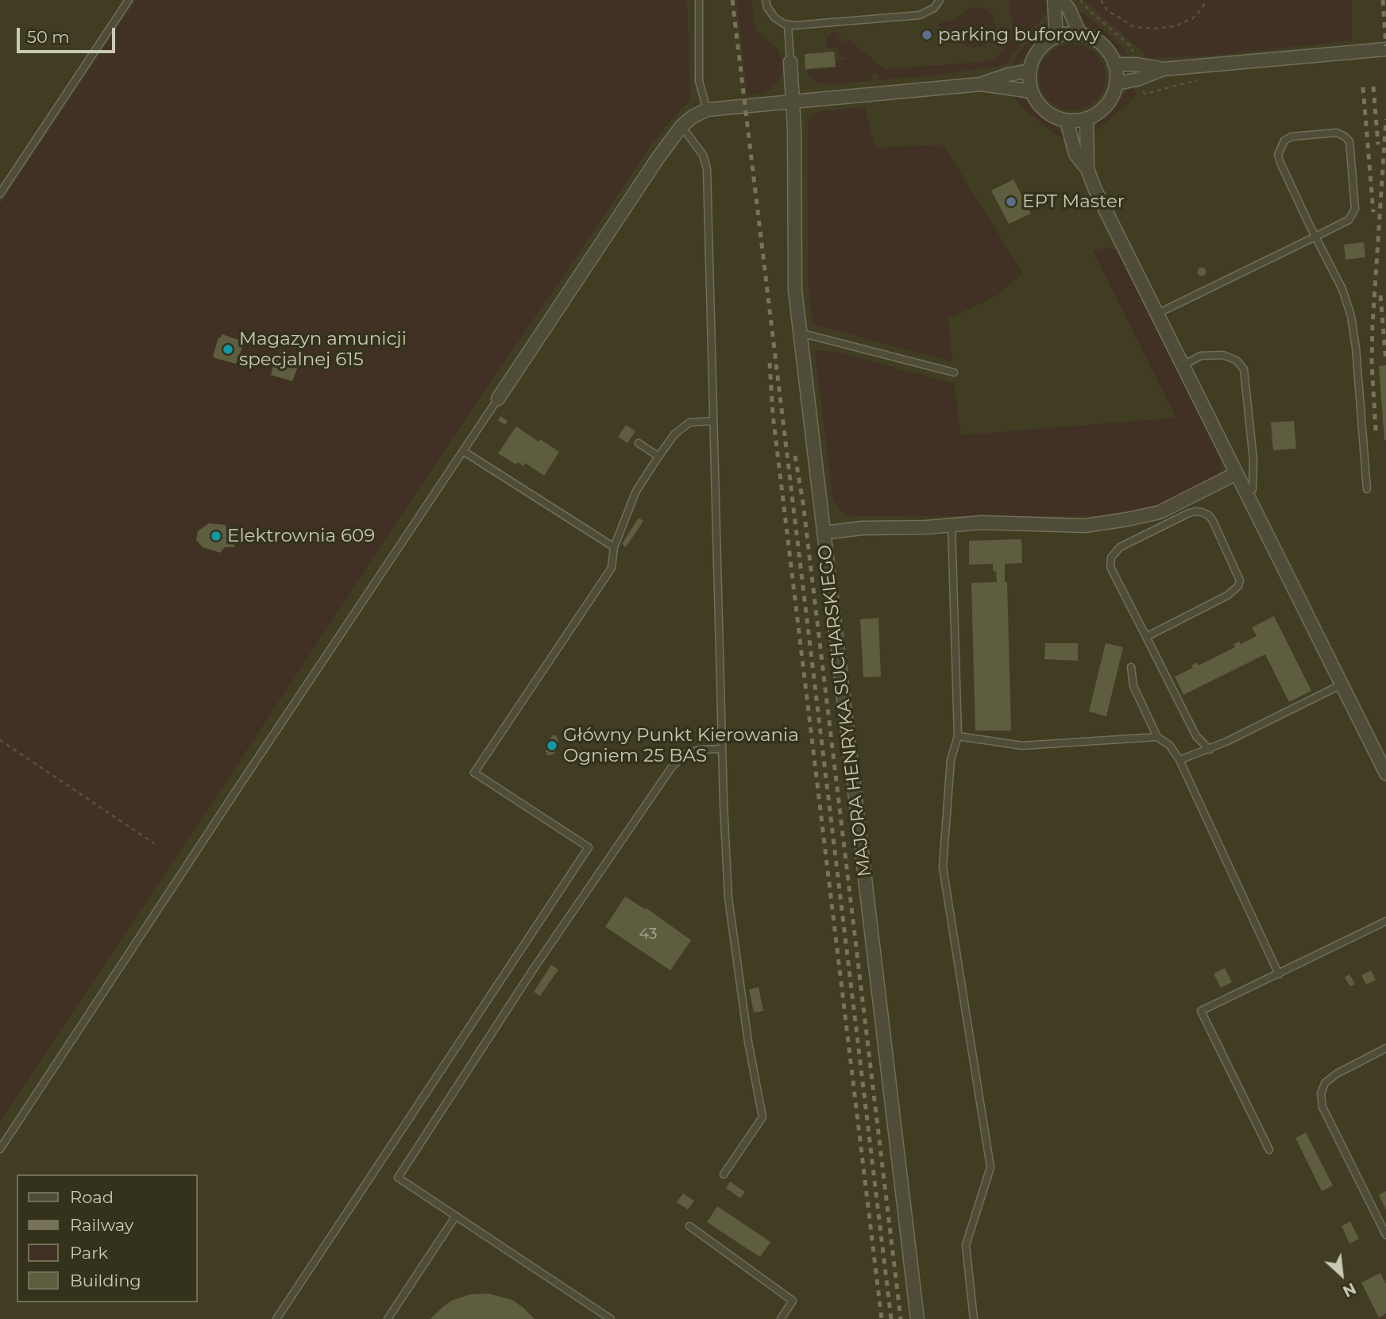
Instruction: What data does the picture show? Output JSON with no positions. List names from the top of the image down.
{
  "streets": {
    "street": ["MAJORA HENRYKA SUCHARSKIEGO"]
  },
  "places": [
    "parking buforowy",
    "EPT Master",
    "Magazyn amunicji specjalnej 615",
    "Elektrownia 609",
    "Główny Punkt Kierowania Ogniem 25 BAS"
  ],
  "house_numbers": ["43"],
  "legend": [
    "Road",
    "Railway",
    "Park",
    "Building"
  ],
  "scale_bar": "50 m",
  "north": "bottom right"
}
